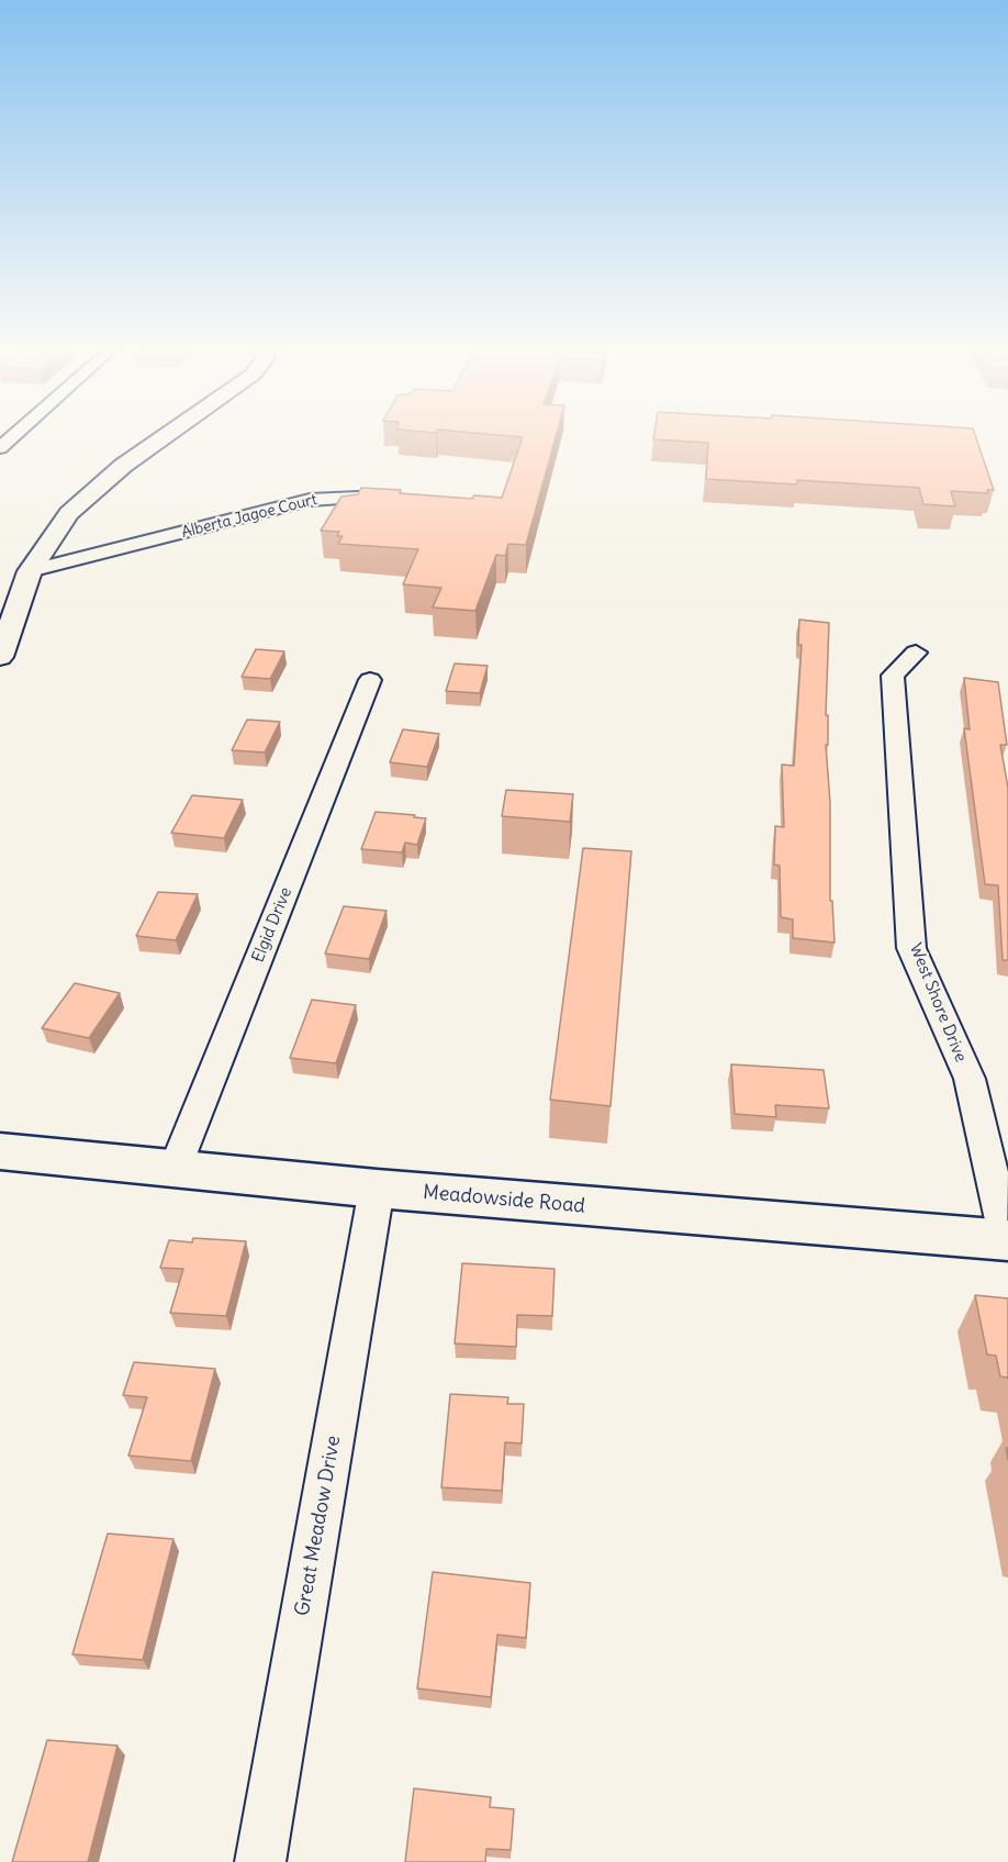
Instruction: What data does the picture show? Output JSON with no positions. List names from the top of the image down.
{
  "streets": {
    "main road": ["Meadowside Road"],
    "street": [
      "Alberta Jagoe Court",
      "Elgid Drive",
      "West Shore Drive",
      "Great Meadow Drive"
    ]
  },
  "crossings": [
    ["Elgid Drive", "Meadowside Road"],
    ["West Shore Drive", "Meadowside Road"],
    ["Meadowside Road", "Great Meadow Drive"]
  ]
}
